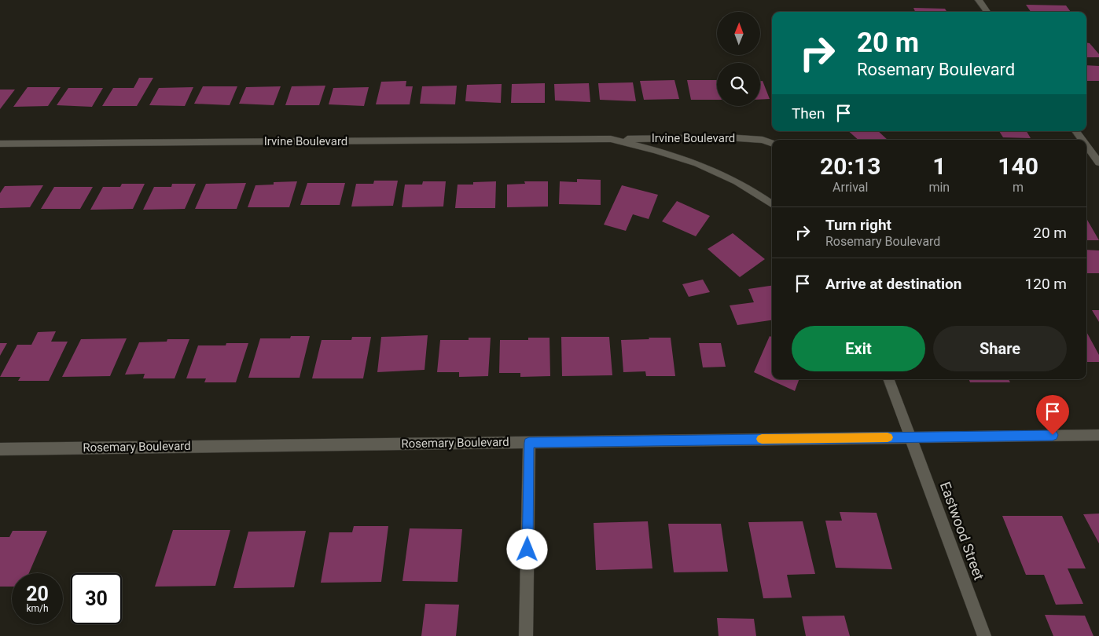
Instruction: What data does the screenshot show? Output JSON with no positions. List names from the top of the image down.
{
  "streets": {
    "street": ["Irvine Boulevard", "Rosemary Boulevard", "Eastwood Street"]
  },
  "crossings": [
    ["Rosemary Boulevard", "Eastwood Street"]
  ],
  "north": "top",
  "page": {
    "turn": ["20 m", "Rosemary Boulevard"],
    "then": "Then",
    "eta": [
      "20:13",
      "Arrival",
      "1",
      "min",
      "140",
      "m"
    ],
    "list": [
      {
        "name": "Turn right",
        "note": "Rosemary Boulevard",
        "value": "20 m"
      },
      {
        "name": "Arrive at destination",
        "value": "120 m"
      }
    ],
    "buttons": ["Exit", "Share"],
    "speed": "20 km/h",
    "limit": "30"
  }
}
